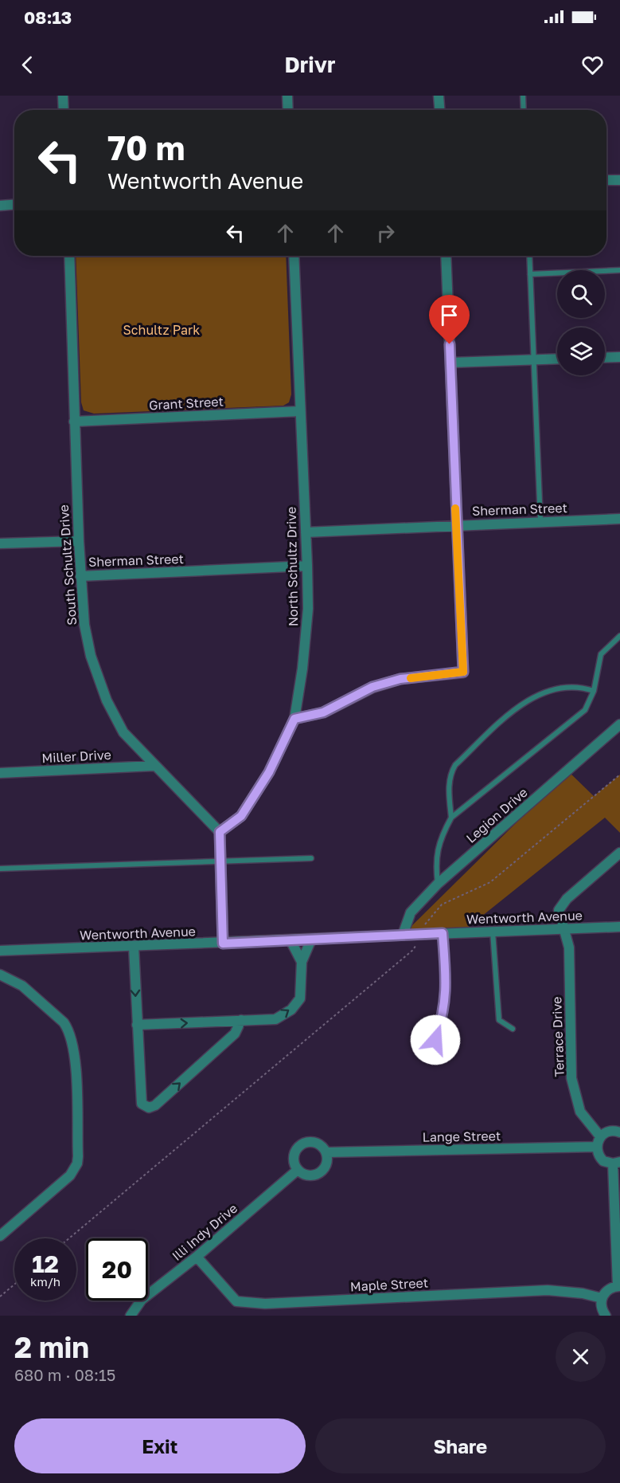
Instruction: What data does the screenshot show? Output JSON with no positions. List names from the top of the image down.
{
  "streets": {
    "street": [
      "Grant Street",
      "Sherman Street",
      "South Schultz Drive",
      "North Schultz Drive",
      "Miller Drive",
      "Legion Drive",
      "Wentworth Avenue",
      "Terrace Drive",
      "Lange Street",
      "Illi Indy Drive",
      "Maple Street"
    ]
  },
  "crossings": [
    ["Grant Street", "South Schultz Drive"],
    ["Grant Street", "North Schultz Drive"],
    ["Sherman Street", "South Schultz Drive"],
    ["Sherman Street", "North Schultz Drive"],
    ["South Schultz Drive", "North Schultz Drive"],
    ["South Schultz Drive", "Miller Drive"],
    ["Legion Drive", "Wentworth Avenue"],
    ["Wentworth Avenue", "Terrace Drive"],
    ["Lange Street", "Illi Indy Drive"],
    ["Illi Indy Drive", "Maple Street"]
  ],
  "parks": ["Schultz Park"],
  "page": {
    "status": "08:13",
    "header": "Drivr",
    "turn": ["70 m", "Wentworth Avenue"],
    "speed": "12 km/h",
    "limit": "20",
    "heading": ["2 min", "680 m · 08:15"],
    "buttons": ["Exit", "Share"]
  }
}
